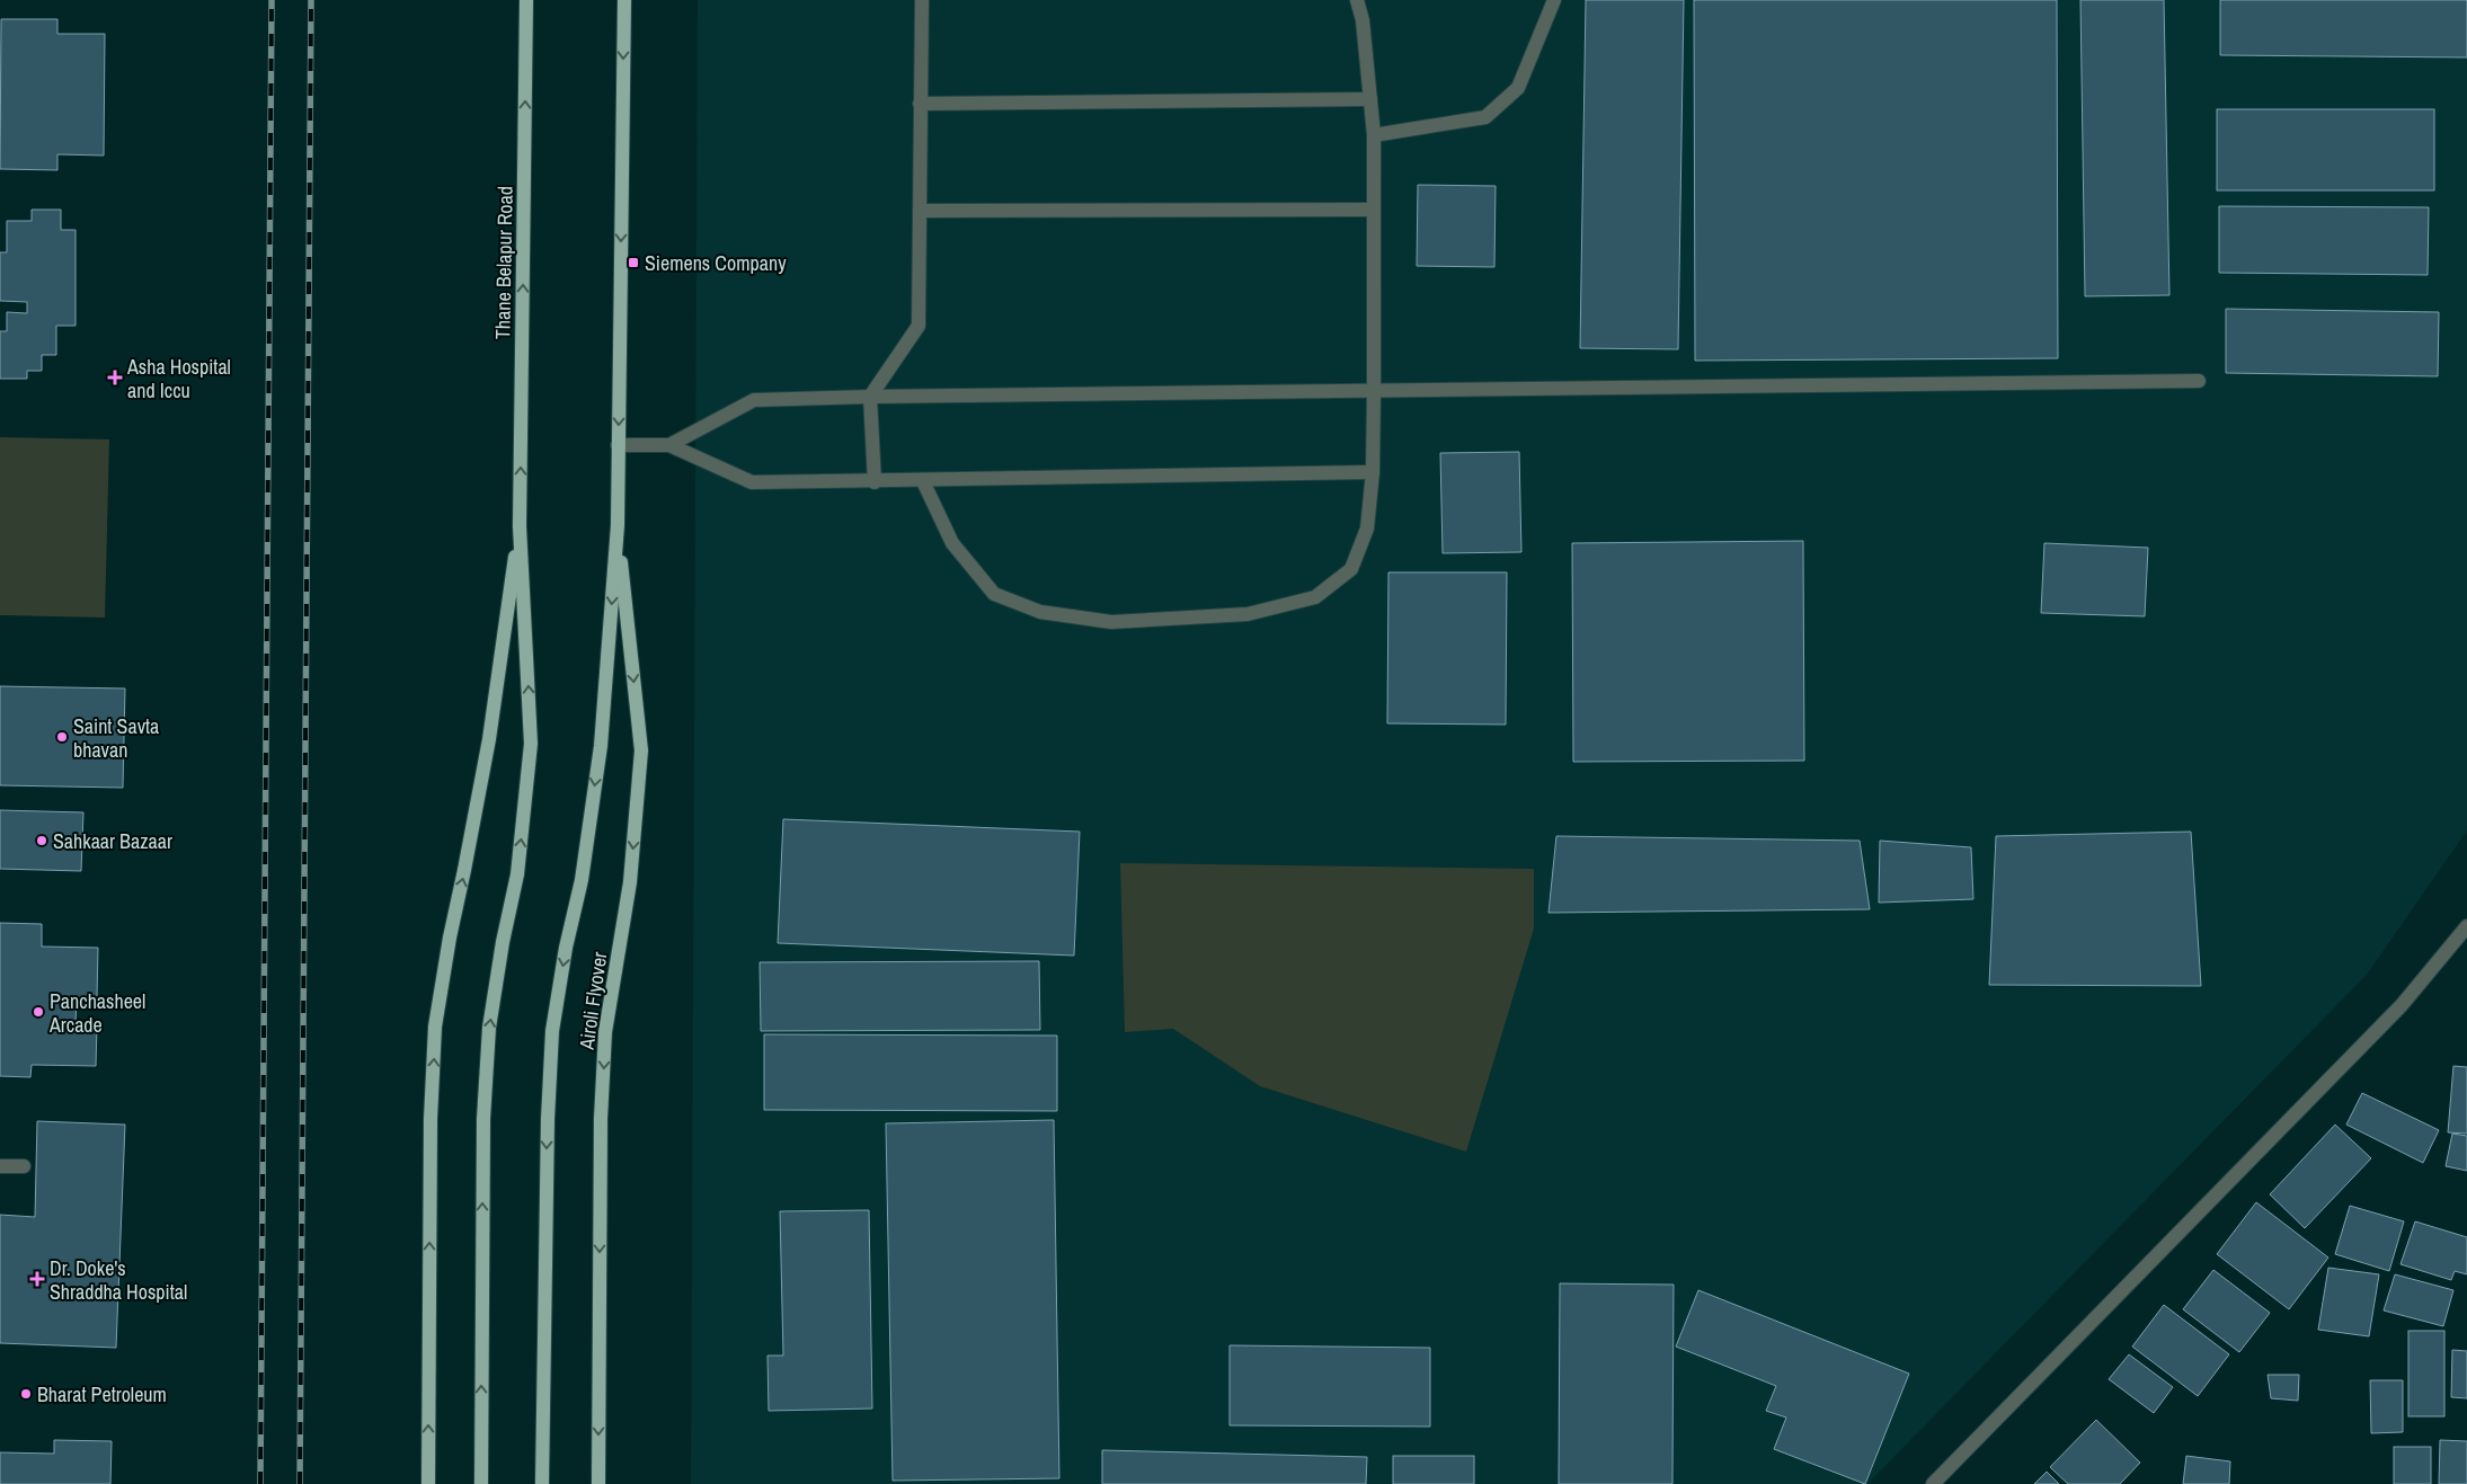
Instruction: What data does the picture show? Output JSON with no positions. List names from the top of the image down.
{
  "streets": {
    "main road": ["Thane Belapur Road", "Airoli Flyover"]
  },
  "places": {
    "transit": ["Siemens Company"],
    "health": ["Asha Hospital and Iccu", "Dr. Doke's Shraddha Hospital"],
    "other": [
      "Saint Savta bhavan",
      "Sahkaar Bazaar",
      "Panchasheel Arcade",
      "Bharat Petroleum"
    ]
  }
}
